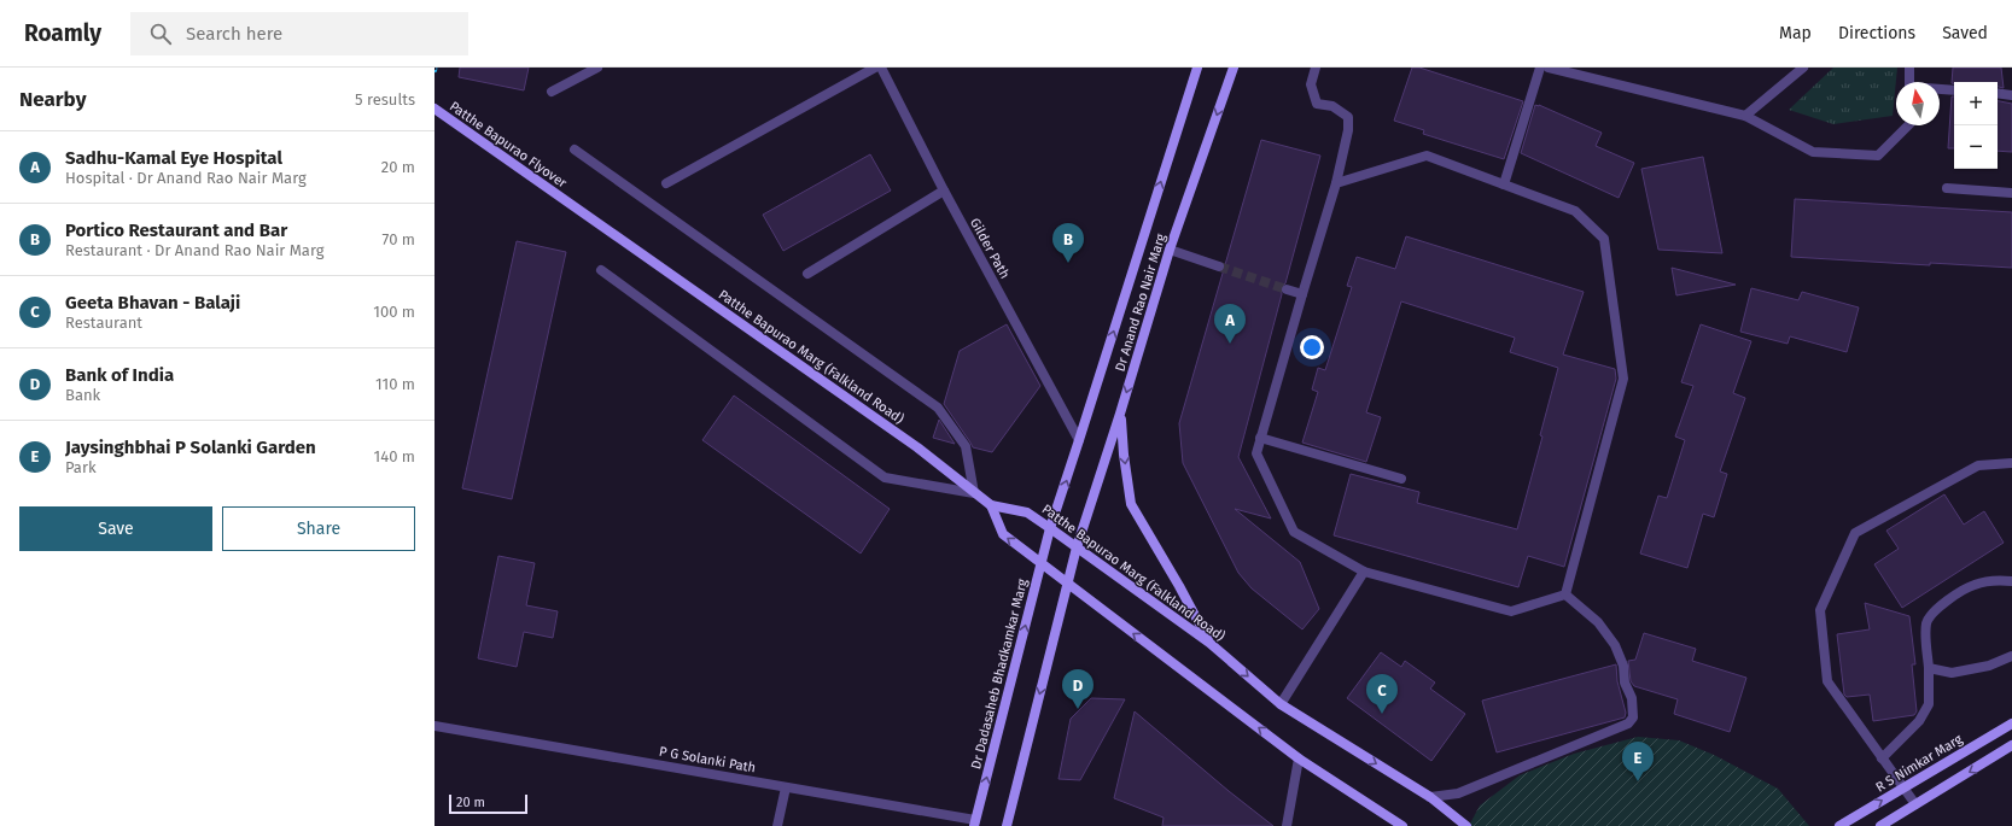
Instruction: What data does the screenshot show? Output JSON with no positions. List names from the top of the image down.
{
  "streets": {
    "main road": [
      "Patthe Bapurao Flyover",
      "Dr Anand Rao Nair Marg",
      "Patthe Bapurao Marg (Falkland Road)",
      "Dr Dadasaheb Bhadkamkar Marg",
      "R S Nimkar Marg"
    ],
    "street": ["Gilder Path", "P G Solanki Path"]
  },
  "crossings": [
    ["Patthe Bapurao Flyover", "Patthe Bapurao Marg (Falkland Road)"],
    ["Gilder Path", "Dr Anand Rao Nair Marg"],
    ["Dr Anand Rao Nair Marg", "Patthe Bapurao Marg (Falkland Road)"],
    ["Dr Anand Rao Nair Marg", "Dr Dadasaheb Bhadkamkar Marg"],
    ["Patthe Bapurao Marg (Falkland Road)", "Dr Dadasaheb Bhadkamkar Marg"],
    ["Dr Dadasaheb Bhadkamkar Marg", "P G Solanki Path"]
  ],
  "scale_bar": "20 m",
  "north": "top",
  "page": {
    "header": "Roamly",
    "search": "Search here",
    "nav": ["Map", "Directions", "Saved"],
    "heading": ["Nearby", "5 results"],
    "map_buttons": ["+", "−"],
    "list": [
      {
        "mark": "A",
        "name": "Sadhu-Kamal Eye Hospital",
        "note": "Hospital · Dr Anand Rao Nair Marg",
        "value": "20 m"
      },
      {
        "mark": "B",
        "name": "Portico Restaurant and Bar",
        "note": "Restaurant · Dr Anand Rao Nair Marg",
        "value": "70 m"
      },
      {
        "mark": "C",
        "name": "Geeta Bhavan - Balaji",
        "note": "Restaurant",
        "value": "100 m"
      },
      {
        "mark": "D",
        "name": "Bank of India",
        "note": "Bank",
        "value": "110 m"
      },
      {
        "mark": "E",
        "name": "Jaysinghbhai P Solanki Garden",
        "note": "Park",
        "value": "140 m"
      }
    ],
    "pins": [
      "B",
      "A",
      "D",
      "C",
      "E"
    ],
    "buttons": ["Save", "Share"],
    "scale": "20 m"
  }
}
